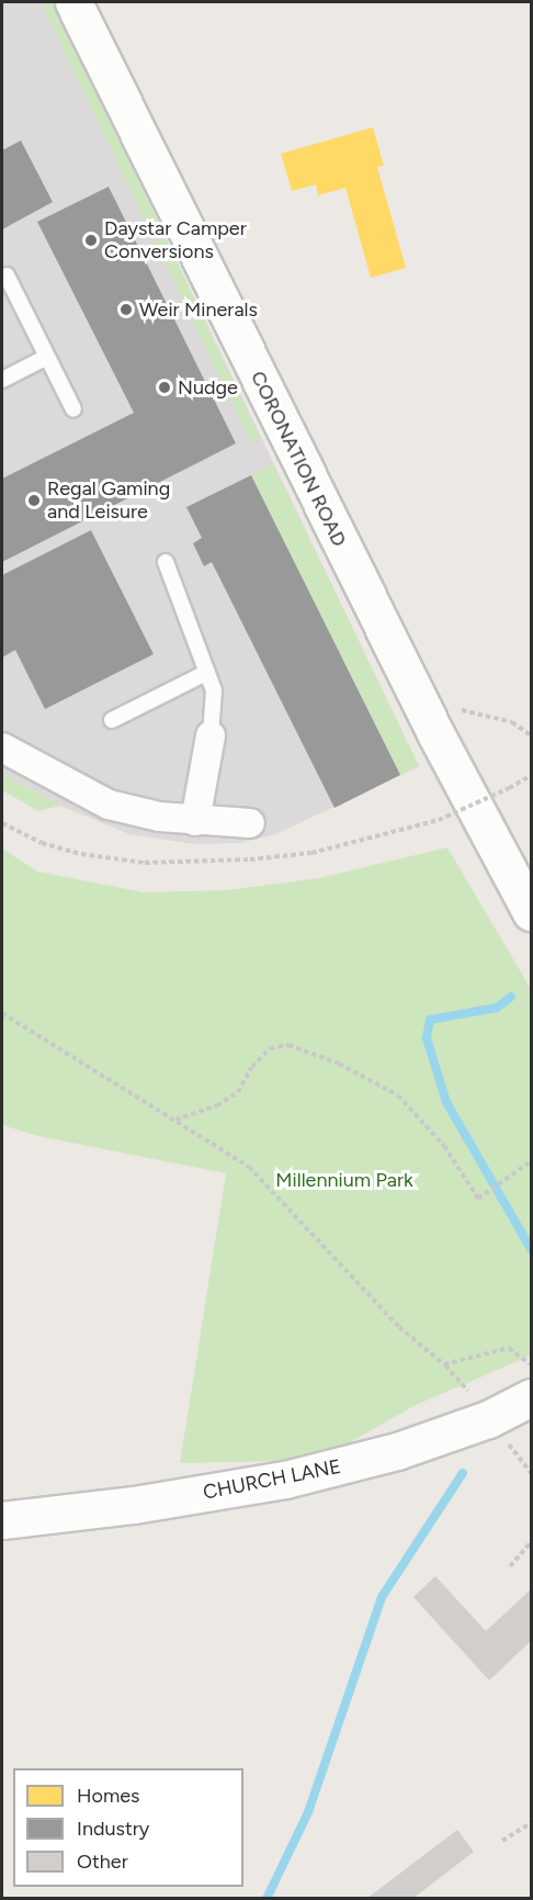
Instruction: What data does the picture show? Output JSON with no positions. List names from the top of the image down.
{
  "streets": {
    "street": ["CORONATION ROAD", "CHURCH LANE"]
  },
  "parks": ["Millennium Park"],
  "places": [
    "Daystar Camper Conversions",
    "Weir Minerals",
    "Nudge",
    "Regal Gaming and Leisure"
  ],
  "legend": ["Homes", "Industry", "Other"]
}
